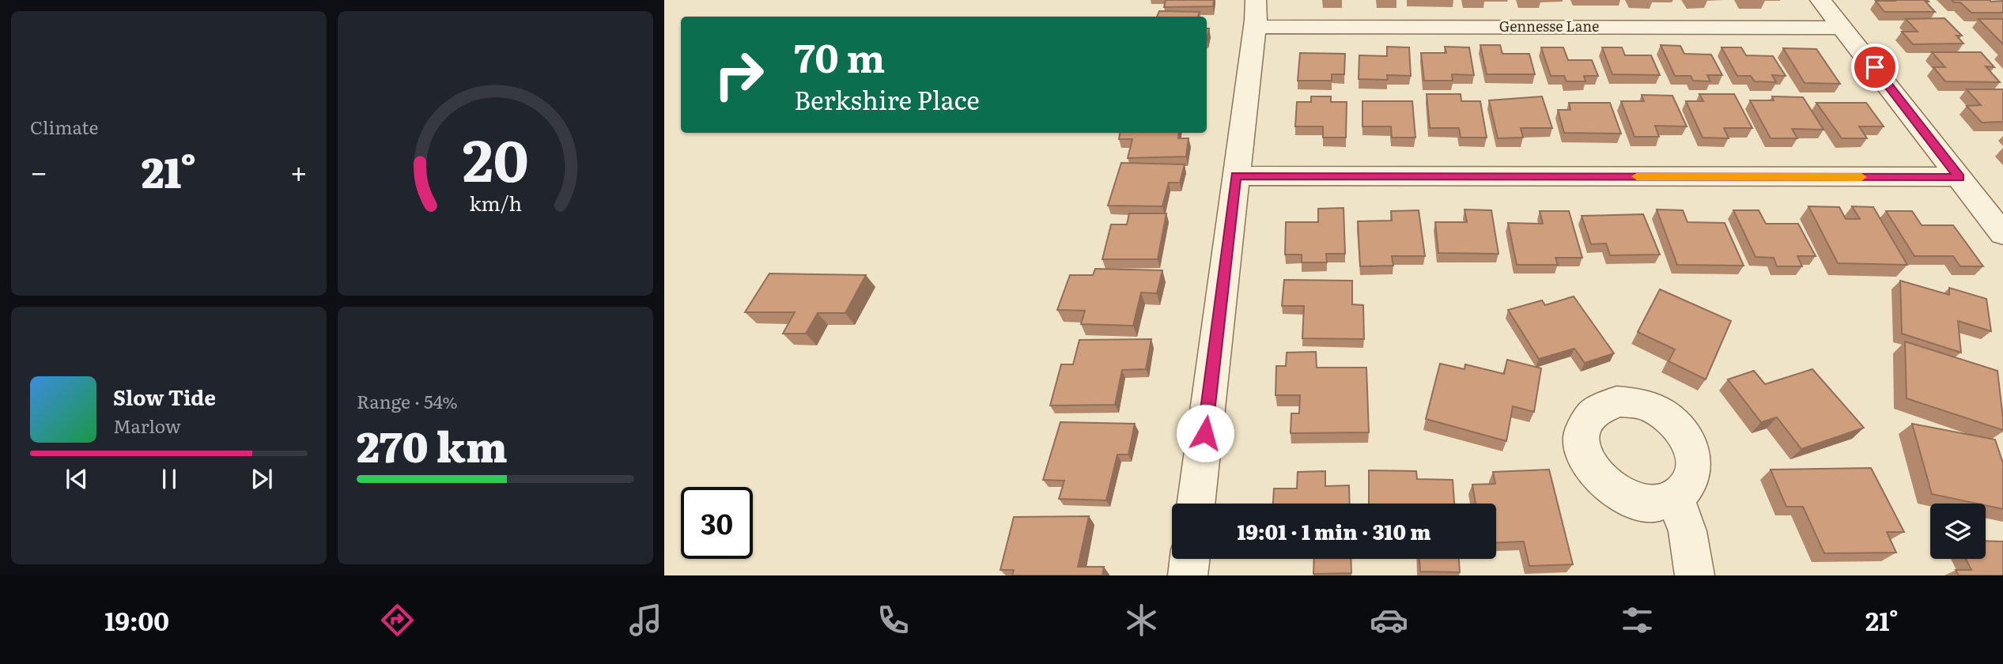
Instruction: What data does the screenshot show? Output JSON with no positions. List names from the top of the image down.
{
  "streets": {
    "street": ["Gennesse Lane"]
  },
  "page": {
    "tile": [
      "Climate",
      ["Range · 54%", "270 km"]
    ],
    "turn": ["70 m", "Berkshire Place"],
    "heat": ["−", "21°", "+"],
    "song": ["Slow Tide", "Marlow"],
    "limit": "30",
    "trip": "19:01 · 1 min · 310 m",
    "tabs": ["19:00", "21°"],
    "gauge": ["20", "km/h"]
  }
}
